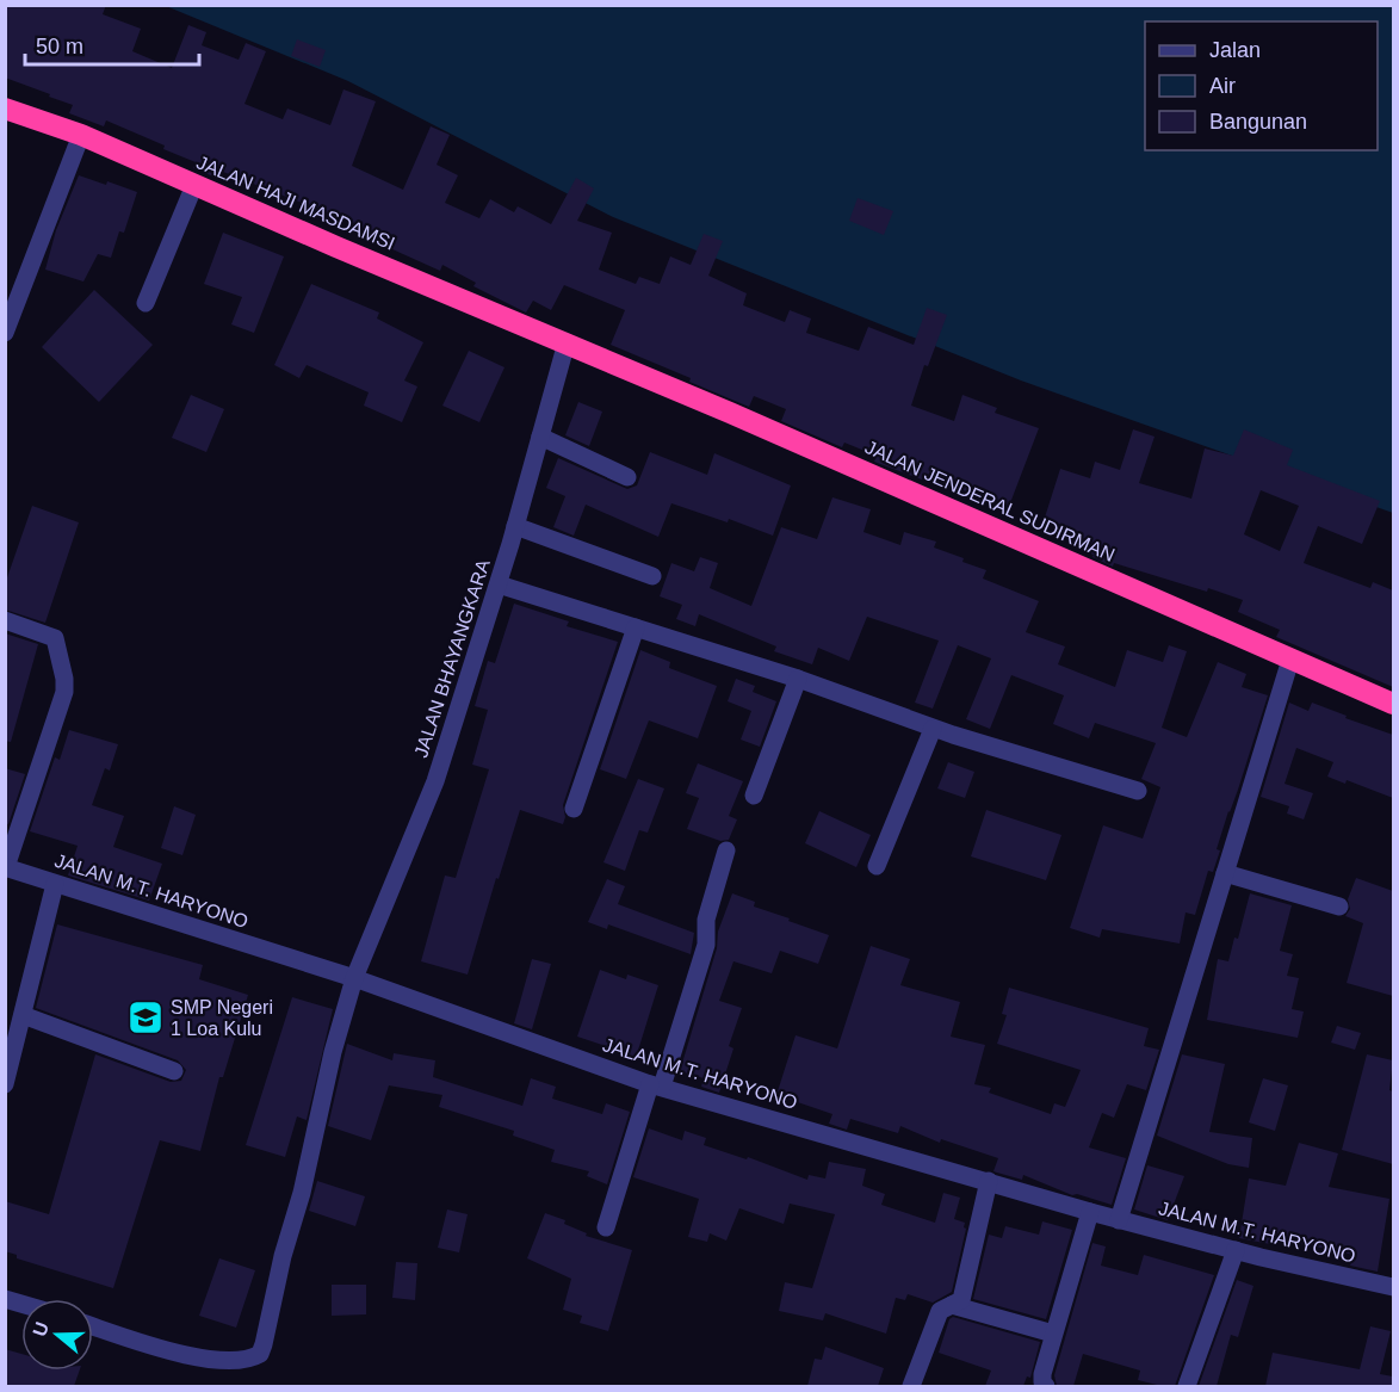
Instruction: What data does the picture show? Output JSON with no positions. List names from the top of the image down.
{
  "streets": {
    "highway": ["JALAN HAJI MASDAMSI", "JALAN JENDERAL SUDIRMAN"],
    "street": ["JALAN BHAYANGKARA", "JALAN M.T. HARYONO"]
  },
  "crossings": [
    ["JALAN HAJI MASDAMSI", "JALAN JENDERAL SUDIRMAN"],
    ["JALAN HAJI MASDAMSI", "JALAN BHAYANGKARA"],
    ["JALAN JENDERAL SUDIRMAN", "JALAN BHAYANGKARA"],
    ["JALAN BHAYANGKARA", "JALAN M.T. HARYONO"]
  ],
  "places": {
    "school or university": ["SMP Negeri 1 Loa Kulu"]
  },
  "legend": ["Jalan", "Air", "Bangunan"],
  "scale_bar": "50 m",
  "north": "left"
}
